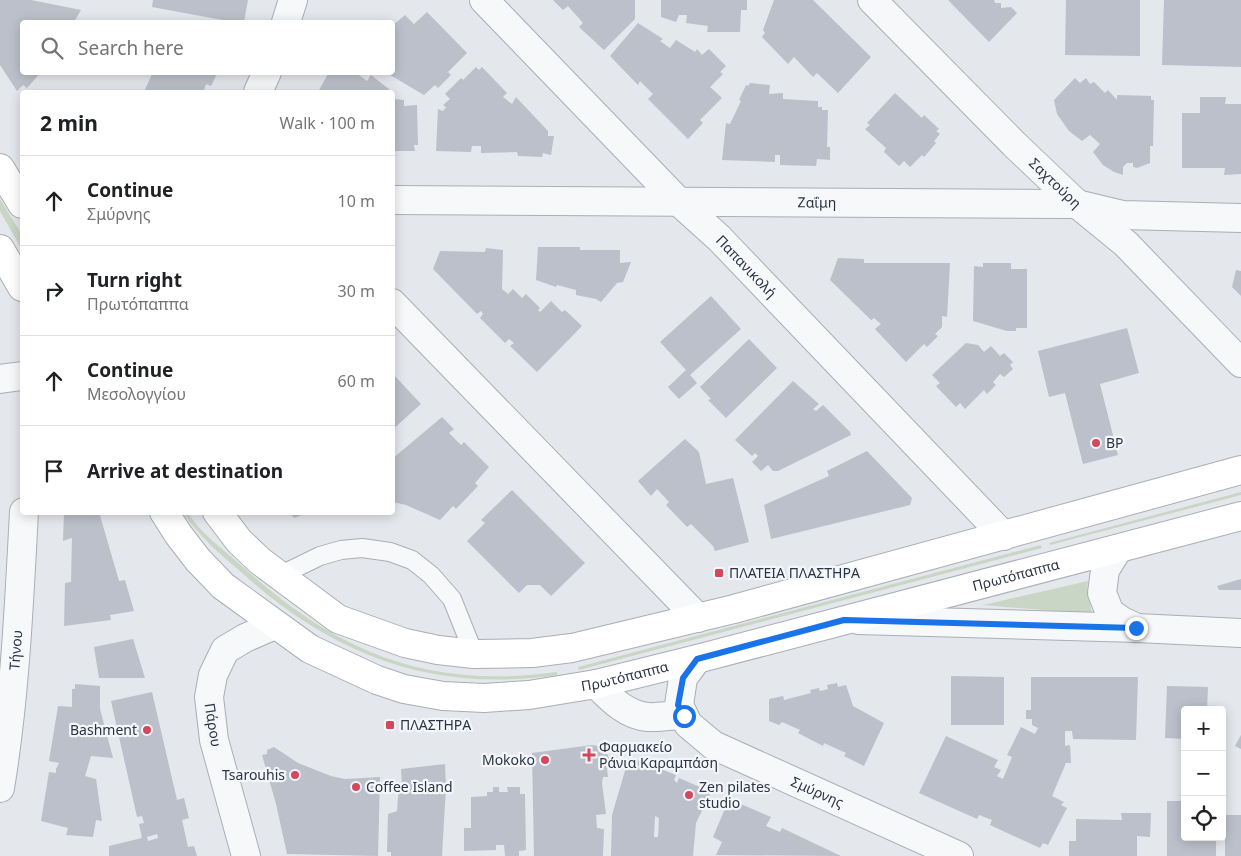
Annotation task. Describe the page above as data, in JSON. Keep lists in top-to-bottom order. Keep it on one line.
{"streets":{"street":["Σαχτούρη","Ζαΐμη","Παπανικολή","Πρωτόπαππα","Τήνου","Πάρου","Σμύρνης"]},"crossings":[["Σαχτούρη","Ζαΐμη"],["Ζαΐμη","Παπανικολή"],["Πρωτόπαππα","Πάρου"]],"places":{"other":["BP","Bashment","Mokoko","Tsarouhis","Coffee Island","Zen pilates studio"],"transit":["ΠΛΑΤΕΙΑ ΠΛΑΣΤΗΡΑ","ΠΛΑΣΤΗΡΑ"],"health":["Φαρμακείο Ράνια Καραμπάση"]},"page":{"search":"Search here","heading":["2 min","Walk · 100 m"],"list":[["Continue","Σμύρνης","10 m"],["Turn right","Πρωτόπαππα","30 m"],["Continue","Μεσολογγίου","60 m"],"Arrive at destination"],"map_buttons":["+","−"]}}
